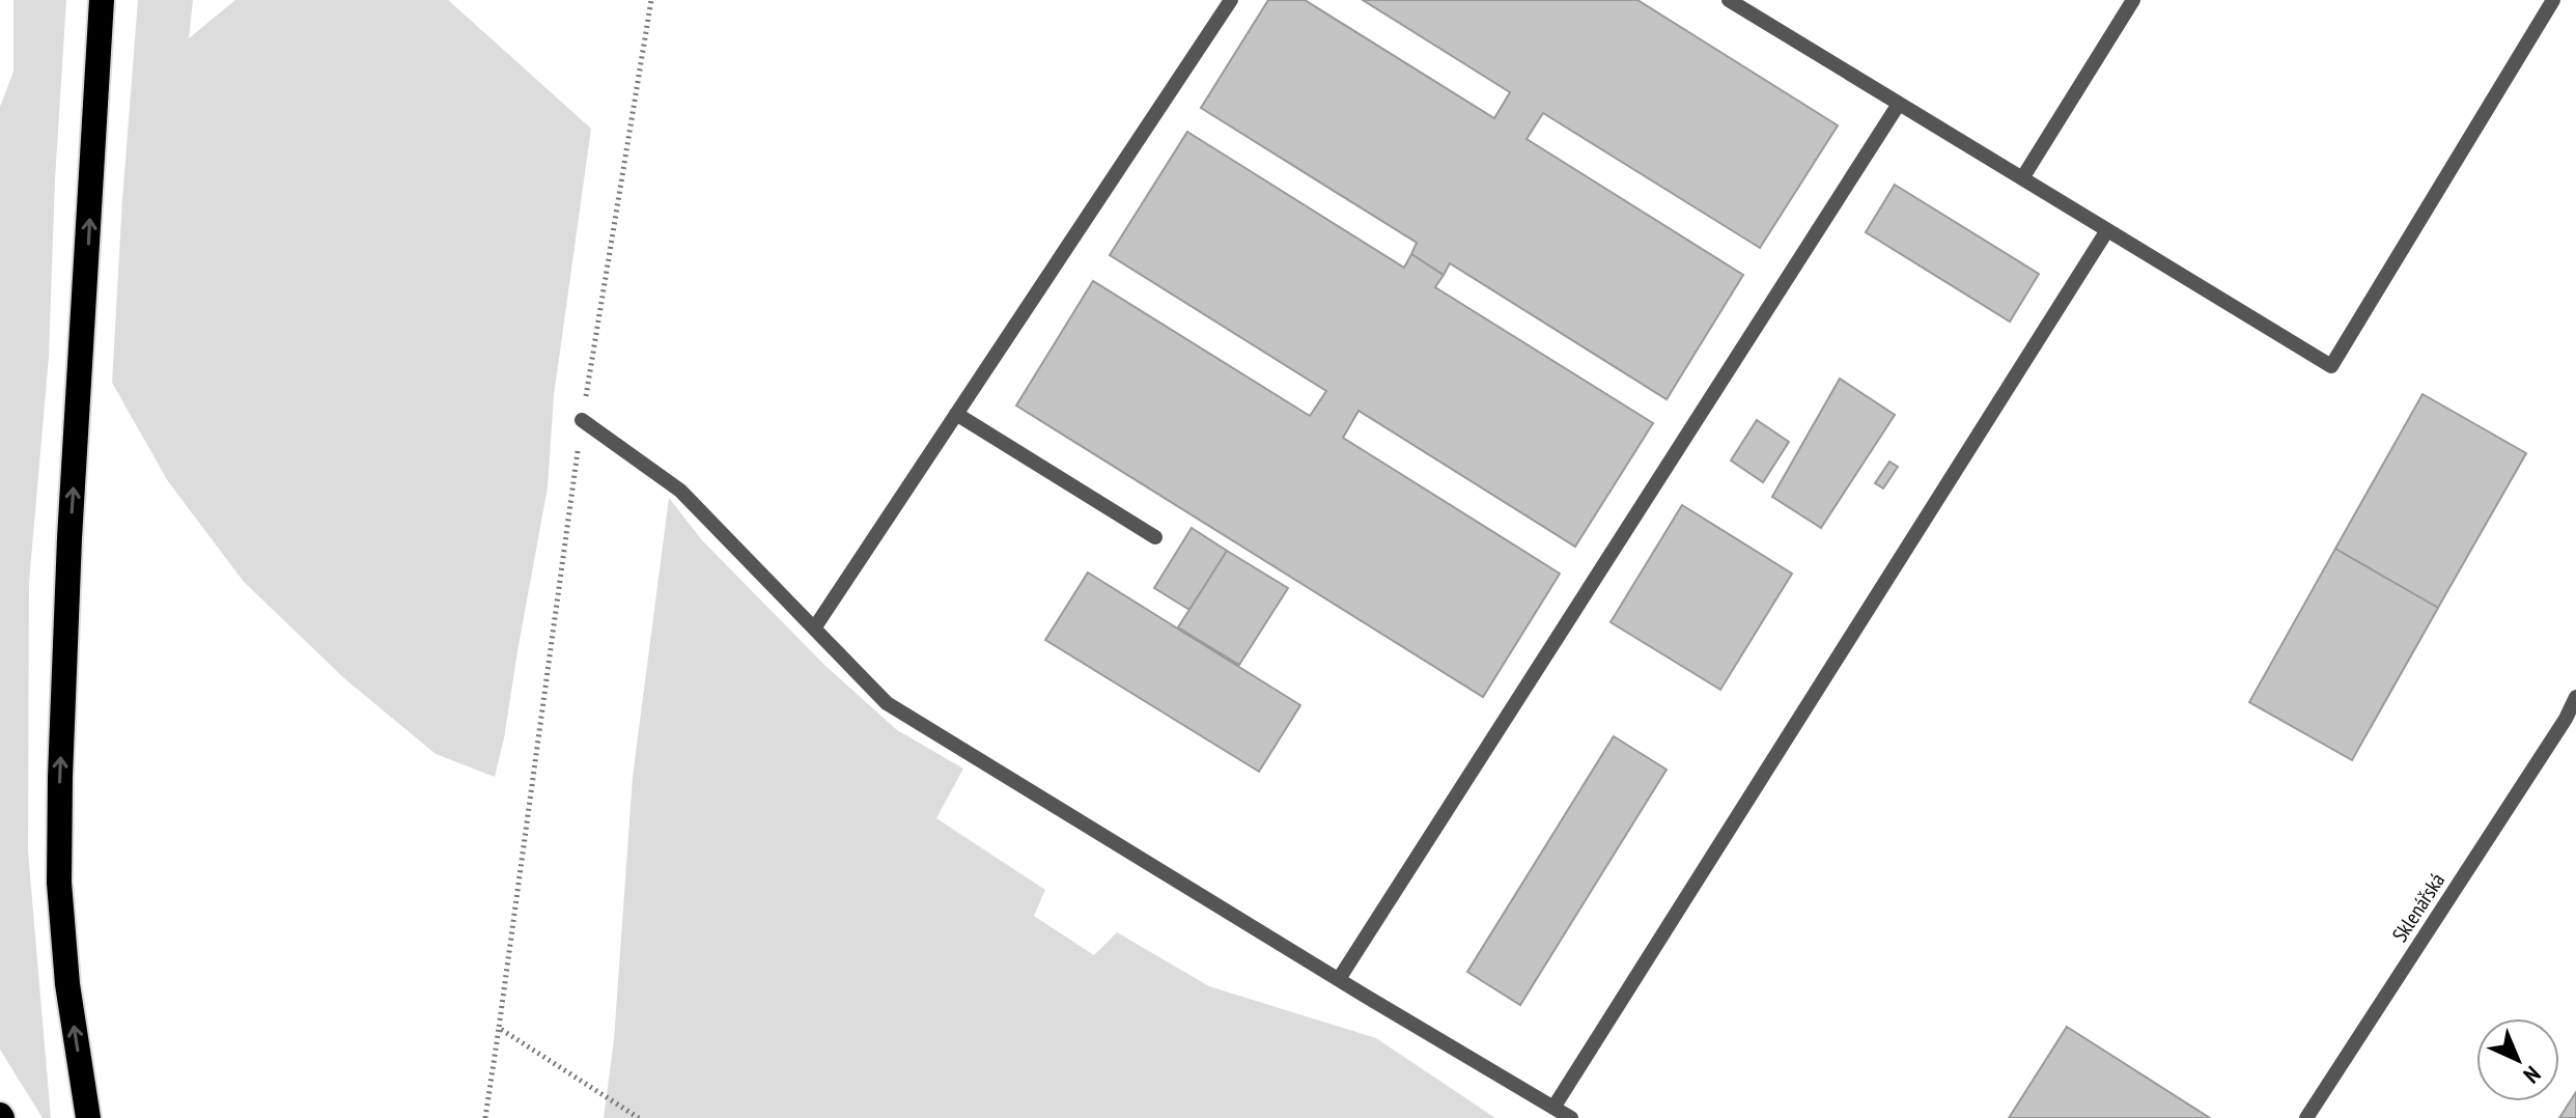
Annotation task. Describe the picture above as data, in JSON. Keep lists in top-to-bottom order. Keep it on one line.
{"streets":{"lane":["Sklenářská"]},"north":"bottom right"}
